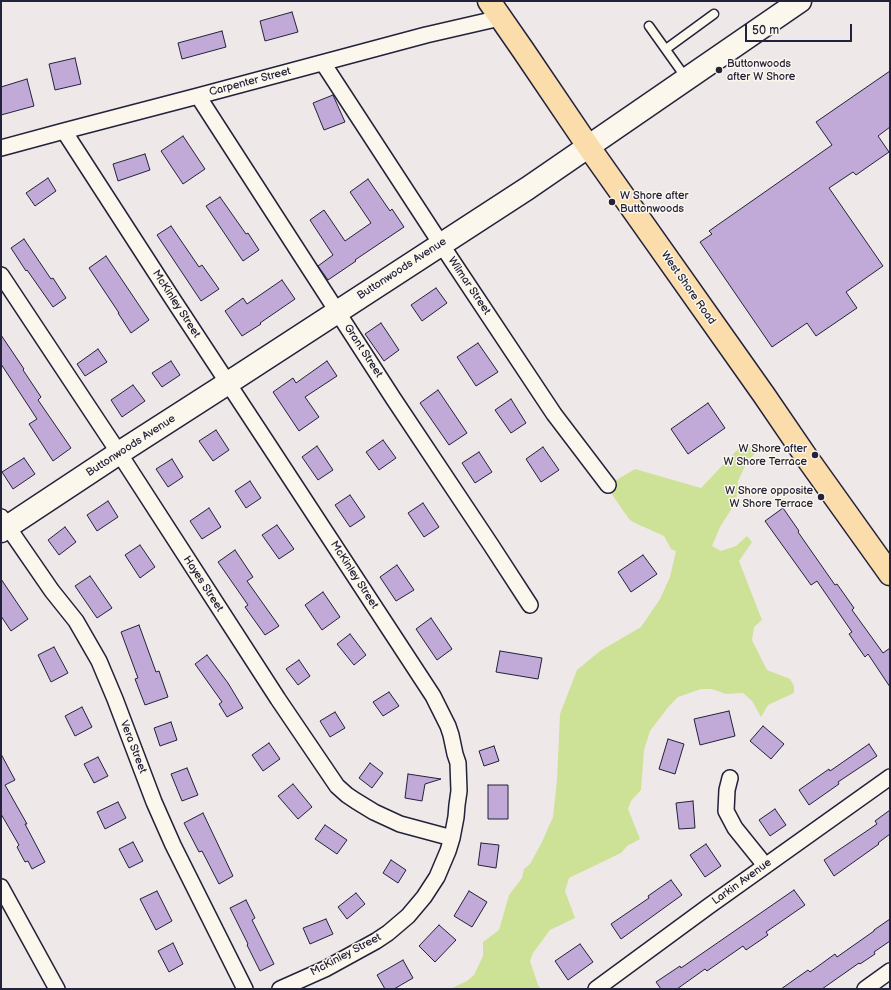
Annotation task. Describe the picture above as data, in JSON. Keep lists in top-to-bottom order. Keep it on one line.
{"streets":{"main road":["West Shore Road"],"street":["Carpenter Street","Buttonwoods Avenue","Wilmar Street","McKinley Street","Grant Street","Hayes Street","Vera Street","Larkin Avenue"]},"crossings":[["Carpenter Street","Wilmar Street"],["Carpenter Street","West Shore Road"],["Carpenter Street","McKinley Street"],["Carpenter Street","Grant Street"],["Buttonwoods Avenue","Wilmar Street"],["Buttonwoods Avenue","West Shore Road"],["Buttonwoods Avenue","McKinley Street"],["Buttonwoods Avenue","Grant Street"],["Buttonwoods Avenue","Hayes Street"],["Buttonwoods Avenue","Vera Street"],["McKinley Street","Hayes Street"]],"places":["Buttonwoods after W Shore","W Shore after Buttonwoods","W Shore after W Shore Terrace","W Shore opposite W Shore Terrace"],"scale_bar":"50 m"}
